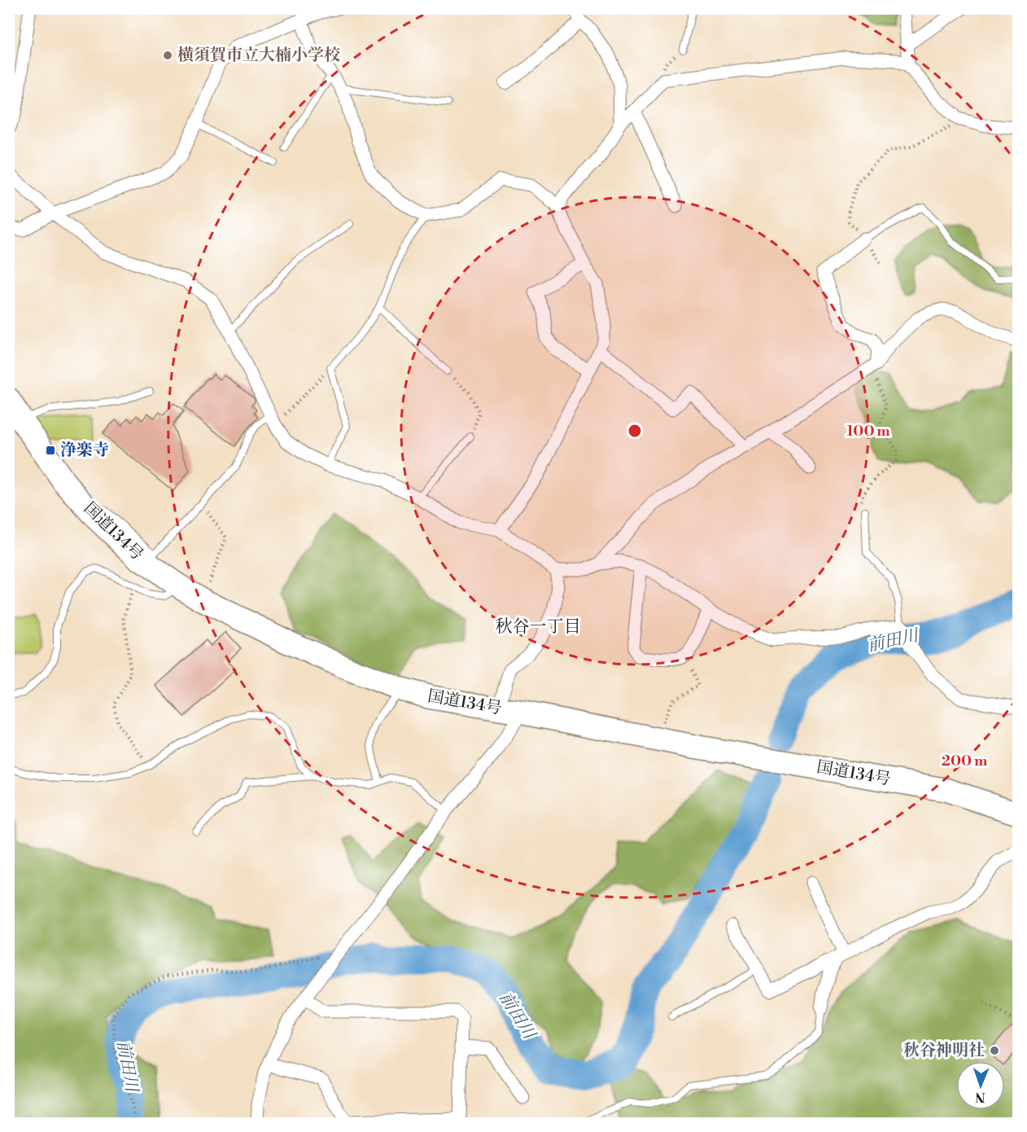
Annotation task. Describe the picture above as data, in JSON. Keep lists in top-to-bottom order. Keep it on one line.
{"streets":{"highway":["国道134号"]},"districts":["秋谷一丁目"],"water":["前田川"],"places":{"other":["横須賀市立大楠小学校","秋谷神明社"],"transit":["浄楽寺"]},"north":"bottom","rings":["100 m","200 m"]}
